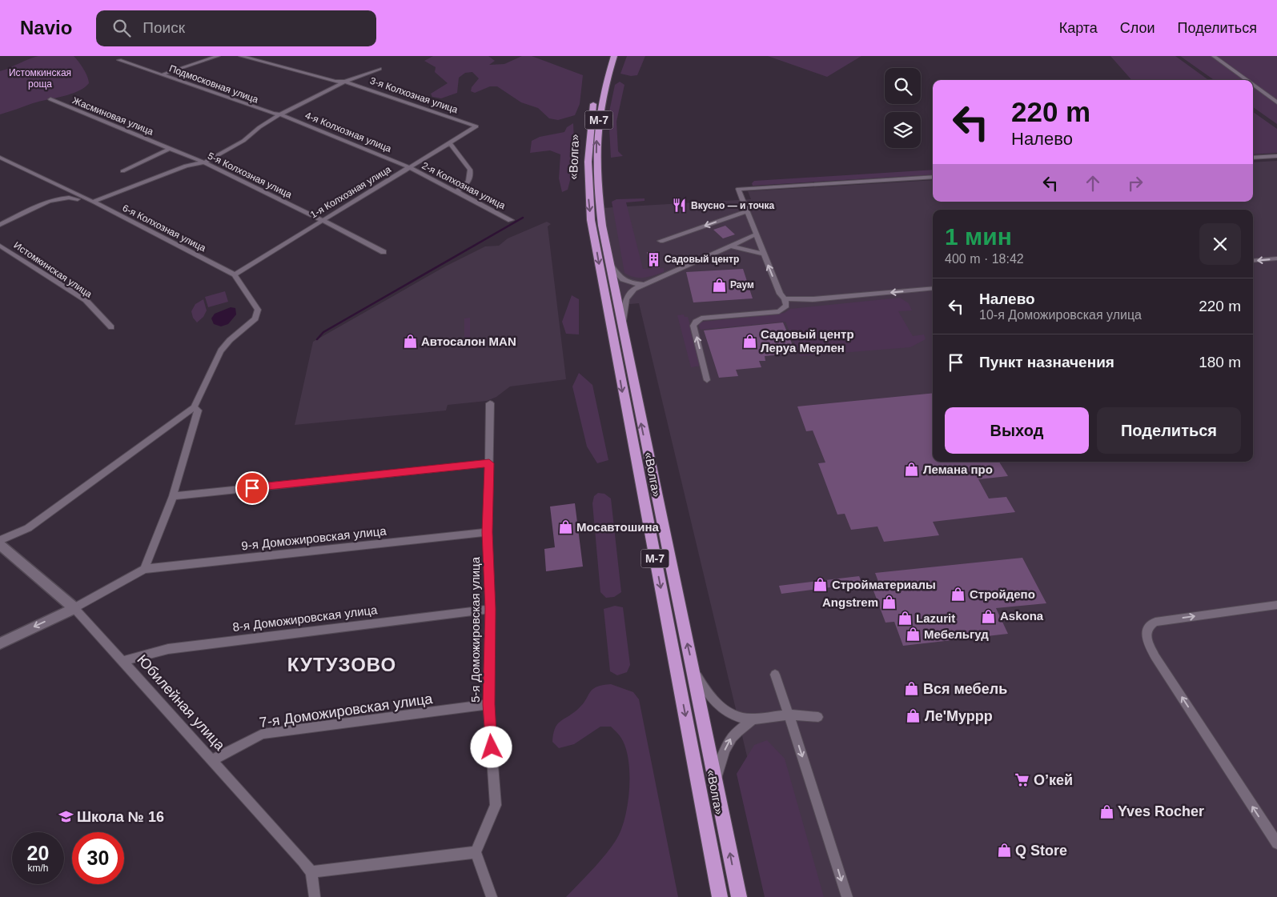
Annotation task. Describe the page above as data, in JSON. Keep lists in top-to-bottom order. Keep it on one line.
{"streets":{"highway":["М-7","«Волга»"],"street":["Подмосковная улица","3-я Колхозная улица","Жасминовая улица","4-я Колхозная улица","5-я Колхозная улица","2-я Колхозная улица","1-я Колхозная улица","6-я Колхозная улица","Истомкинская улица","9-я Доможировская улица","8-я Доможировская улица","5-я Доможировская улица","Юбилейная улица","7-я Доможировская улица"]},"crossings":[["Подмосковная улица","4-я Колхозная улица"],["3-я Колхозная улица","1-я Колхозная улица"],["Жасминовая улица","5-я Колхозная улица"],["4-я Колхозная улица","2-я Колхозная улица"],["4-я Колхозная улица","1-я Колхозная улица"],["5-я Колхозная улица","1-я Колхозная улица"],["2-я Колхозная улица","1-я Колхозная улица"],["1-я Колхозная улица","6-я Колхозная улица"],["9-я Доможировская улица","5-я Доможировская улица"],["8-я Доможировская улица","5-я Доможировская улица"],["8-я Доможировская улица","Юбилейная улица"],["5-я Доможировская улица","7-я Доможировская улица"],["Юбилейная улица","7-я Доможировская улица"]],"districts":["КУТУЗОВО"],"parks":["Истомкинская роща"],"places":{"restaurant":["Вкусно — и точка"],"building":["Садовый центр"],"shop":["Раум","Автосалон MAN","Садовый центр Леруа Мерлен","Лемана про","Мосавтошина","Стройматериалы","Стройдепо","Angstrem","Askona","Lazurit","Мебельгуд","Вся мебель","Ле'Муррр","Yves Rocher","Q Store"],"supermarket":["О’кей"],"school or university":["Школа № 16"]},"page":{"header":"Navio","search":"Поиск","nav":["Карта","Слои","Поделиться"],"turn":["220 m","Налево"],"heading":["1 мин","400 m · 18:42"],"list":[{"name":"Налево","note":"10-я Доможировская улица","value":"220 m"},{"name":"Пункт назначения","value":"180 m"}],"buttons":["Выход","Поделиться"],"speed":"20 km/h","limit":"30"}}
